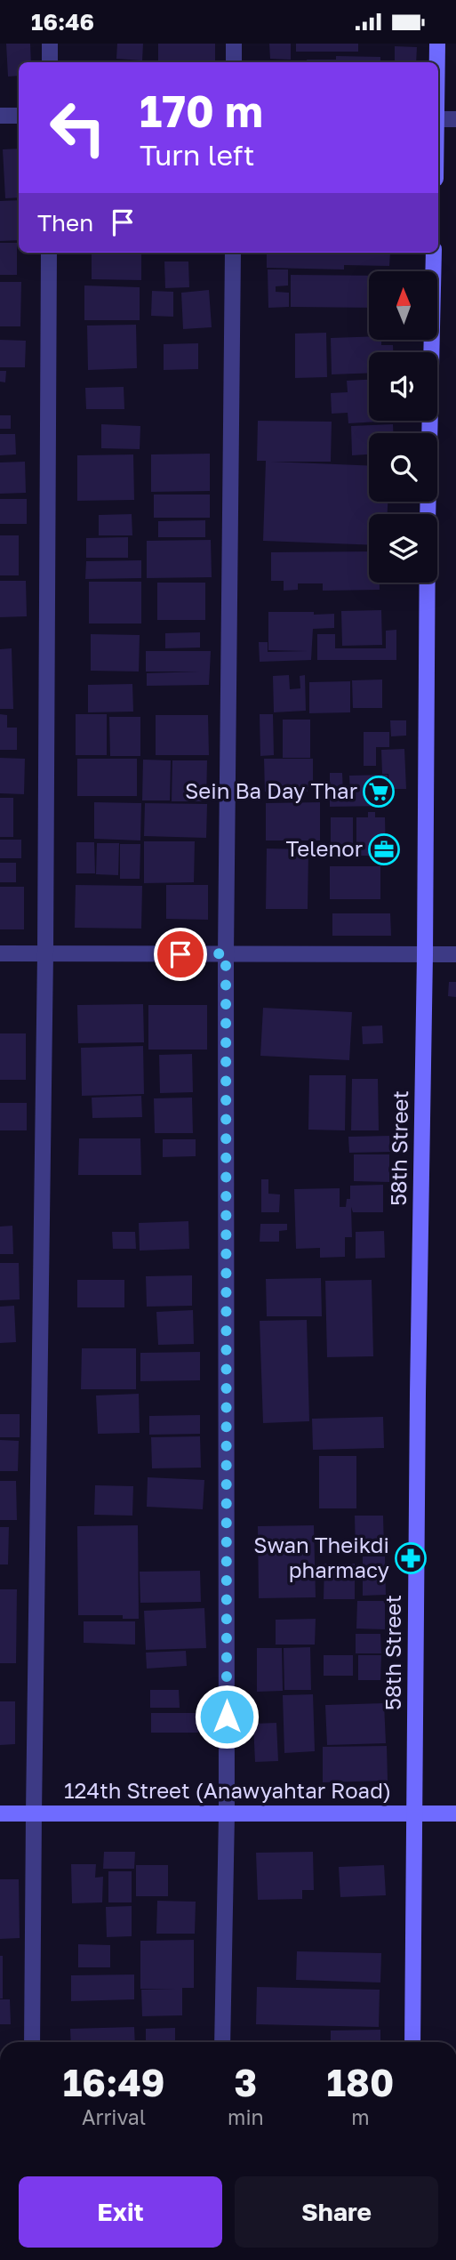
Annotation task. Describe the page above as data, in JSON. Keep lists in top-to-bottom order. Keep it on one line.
{"streets":{"main road":["58th Street","124th Street (Anawyahtar Road)"]},"crossings":[["58th Street","124th Street (Anawyahtar Road)"]],"places":{"supermarket":["Sein Ba Day Thar"],"office":["Telenor"],"pharmacy":["Swan Theikdi pharmacy"]},"north":"top","page":{"status":"16:46","turn":["170 m","Turn left"],"then":"Then","eta":["16:49","Arrival","3","min","180","m"],"buttons":["Exit","Share"]}}
